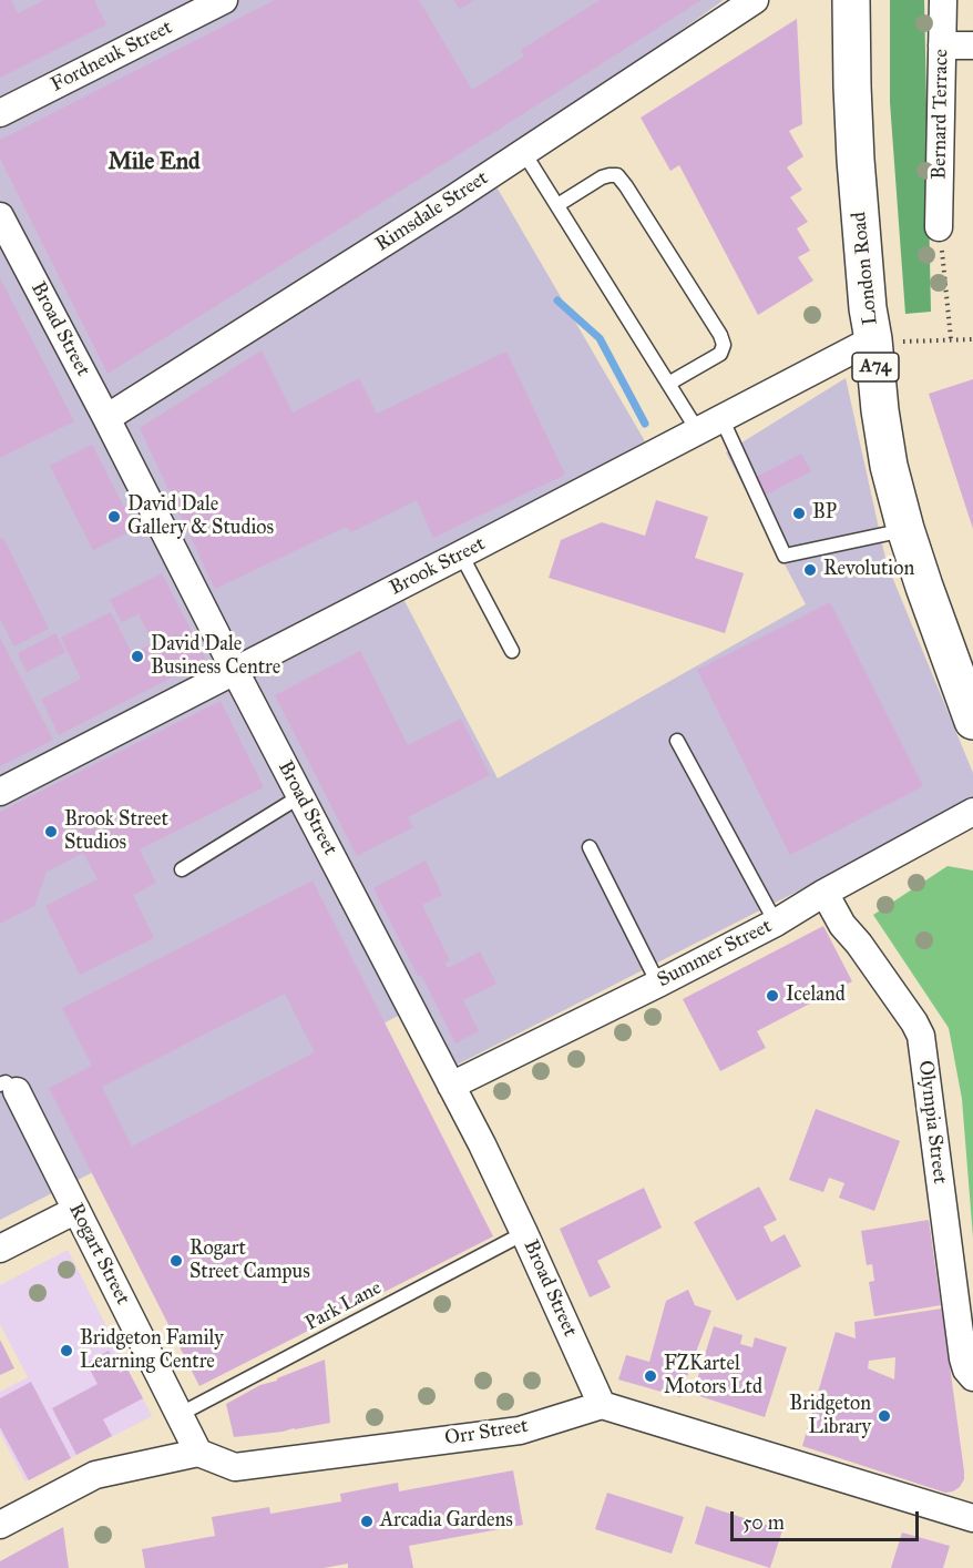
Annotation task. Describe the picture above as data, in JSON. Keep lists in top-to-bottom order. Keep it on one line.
{"streets":{"main road":["London Road","A74"],"street":["Fordneuk Street","Bernard Terrace","Rimsdale Street","Broad Street","Brook Street","Summer Street","Olympia Street","Rogart Street","Orr Street"],"lane":["Park Lane"]},"crossings":[["Rimsdale Street","Broad Street"],["London Road","Brook Street"],["Broad Street","Brook Street"],["Broad Street","Summer Street"],["Broad Street","Park Lane"],["Broad Street","Orr Street"],["Summer Street","Olympia Street"],["Rogart Street","Park Lane"],["Rogart Street","Orr Street"]],"districts":["Mile End"],"places":["BP","David Dale Gallery & Studios","Revolution","David Dale Business Centre","Brook Street Studios","Iceland","Rogart Street Campus","Bridgeton Family Learning Centre","FZKartel Motors Ltd","Bridgeton Library","Arcadia Gardens"],"scale_bar":"50 m"}
